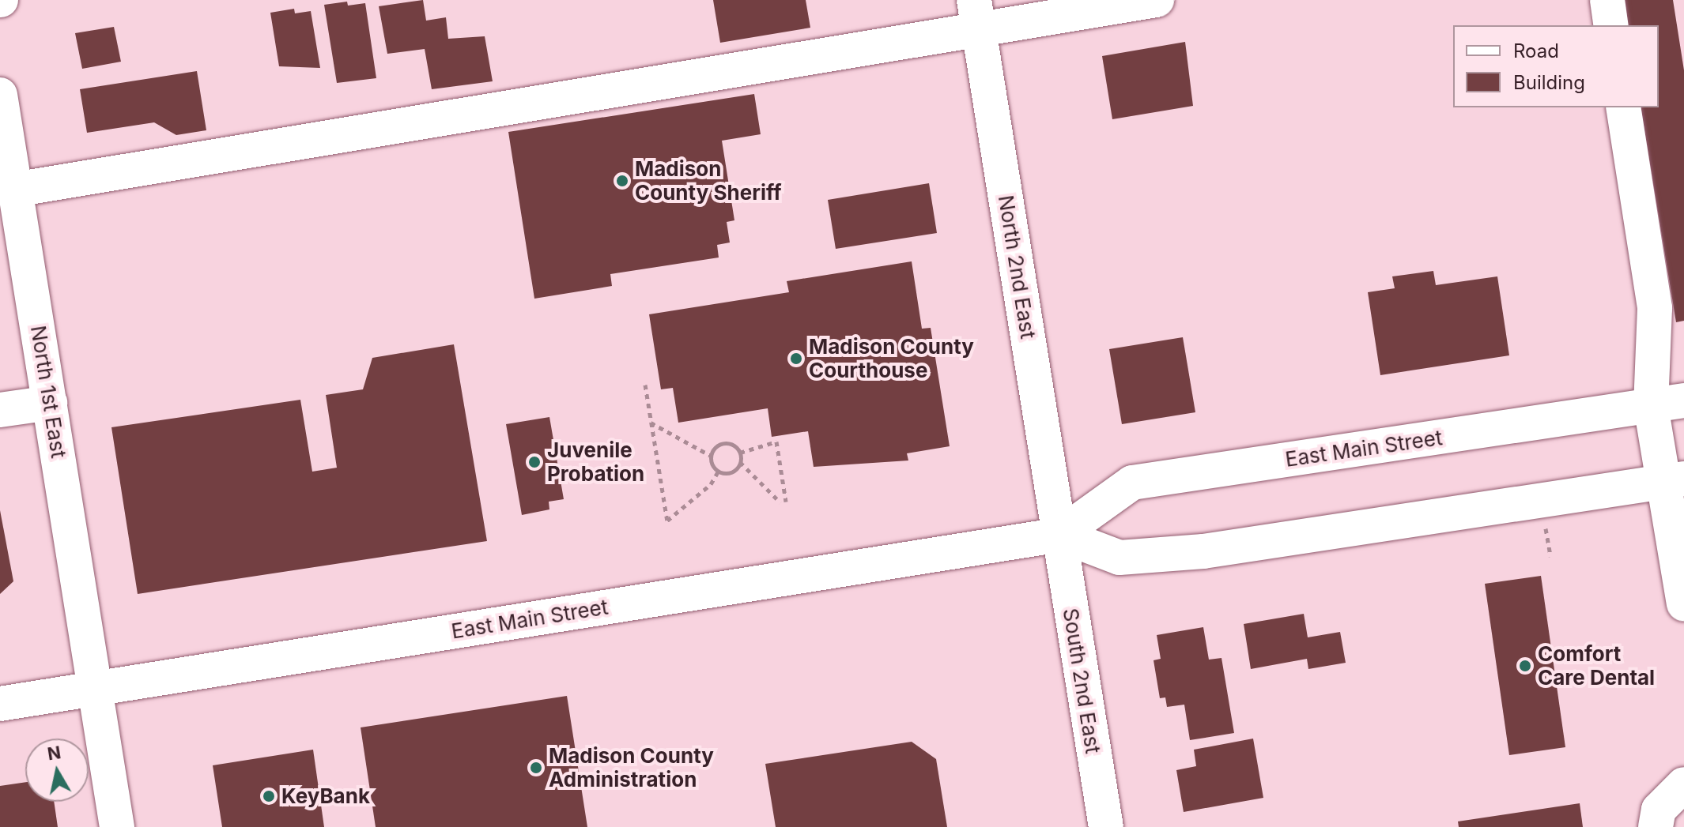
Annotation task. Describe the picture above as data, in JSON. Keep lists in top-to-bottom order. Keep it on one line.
{"streets":{"street":["North 2nd East","North 1st East","East Main Street","South 2nd East"]},"crossings":[["North 2nd East","East Main Street"],["North 2nd East","South 2nd East"],["North 1st East","East Main Street"],["East Main Street","South 2nd East"]],"places":["Madison County Sheriff","Madison County Courthouse","Juvenile Probation","Comfort Care Dental","Madison County Administration","KeyBank"],"legend":["Road","Building"],"north":"top"}
